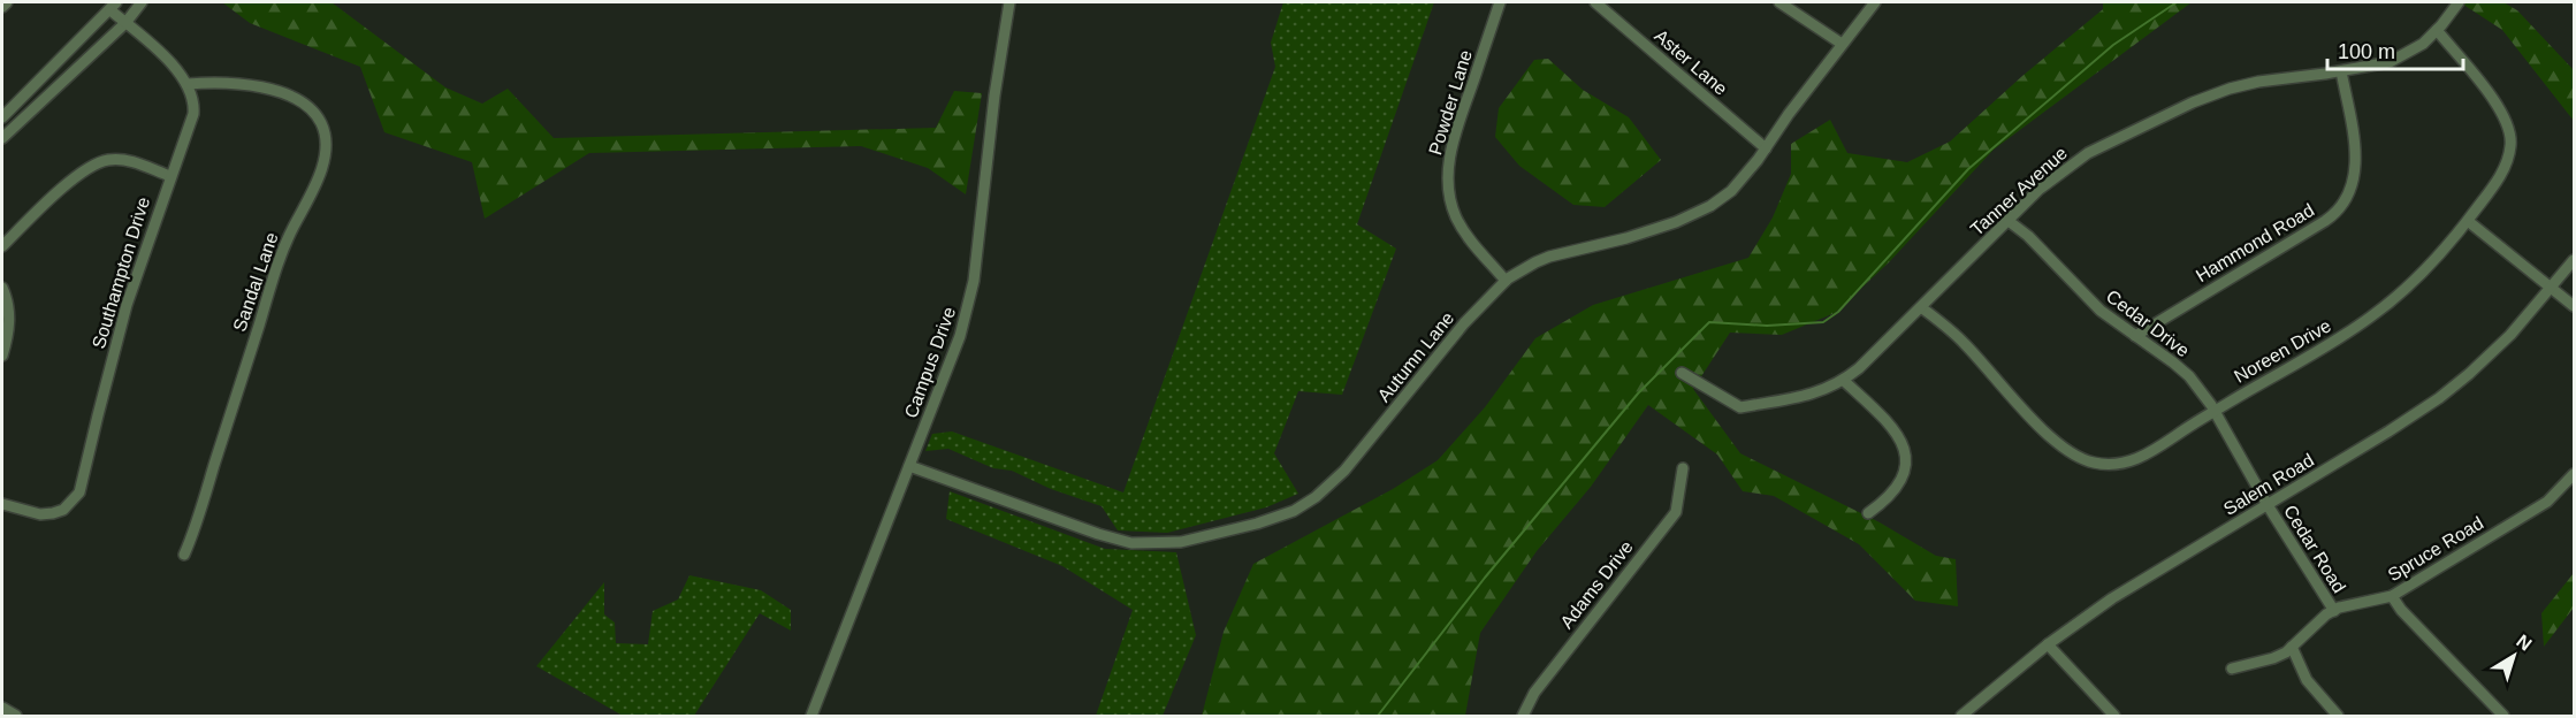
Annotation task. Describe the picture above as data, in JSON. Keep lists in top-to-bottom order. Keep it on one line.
{"streets":{"street":["Aster Lane","Powder Lane","Tanner Avenue","Hammond Road","Southampton Drive","Sandal Lane","Cedar Drive","Noreen Drive","Autumn Lane","Campus Drive","Salem Road","Cedar Road","Spruce Road","Adams Drive"]},"crossings":[["Aster Lane","Autumn Lane"],["Powder Lane","Autumn Lane"],["Tanner Avenue","Hammond Road"],["Tanner Avenue","Cedar Drive"],["Tanner Avenue","Noreen Drive"],["Hammond Road","Cedar Drive"],["Southampton Drive","Sandal Lane"],["Cedar Drive","Noreen Drive"],["Cedar Drive","Salem Road"],["Cedar Drive","Cedar Road"],["Autumn Lane","Campus Drive"],["Salem Road","Cedar Road"],["Cedar Road","Spruce Road"]],"scale_bar":"100 m","north":"top right"}
